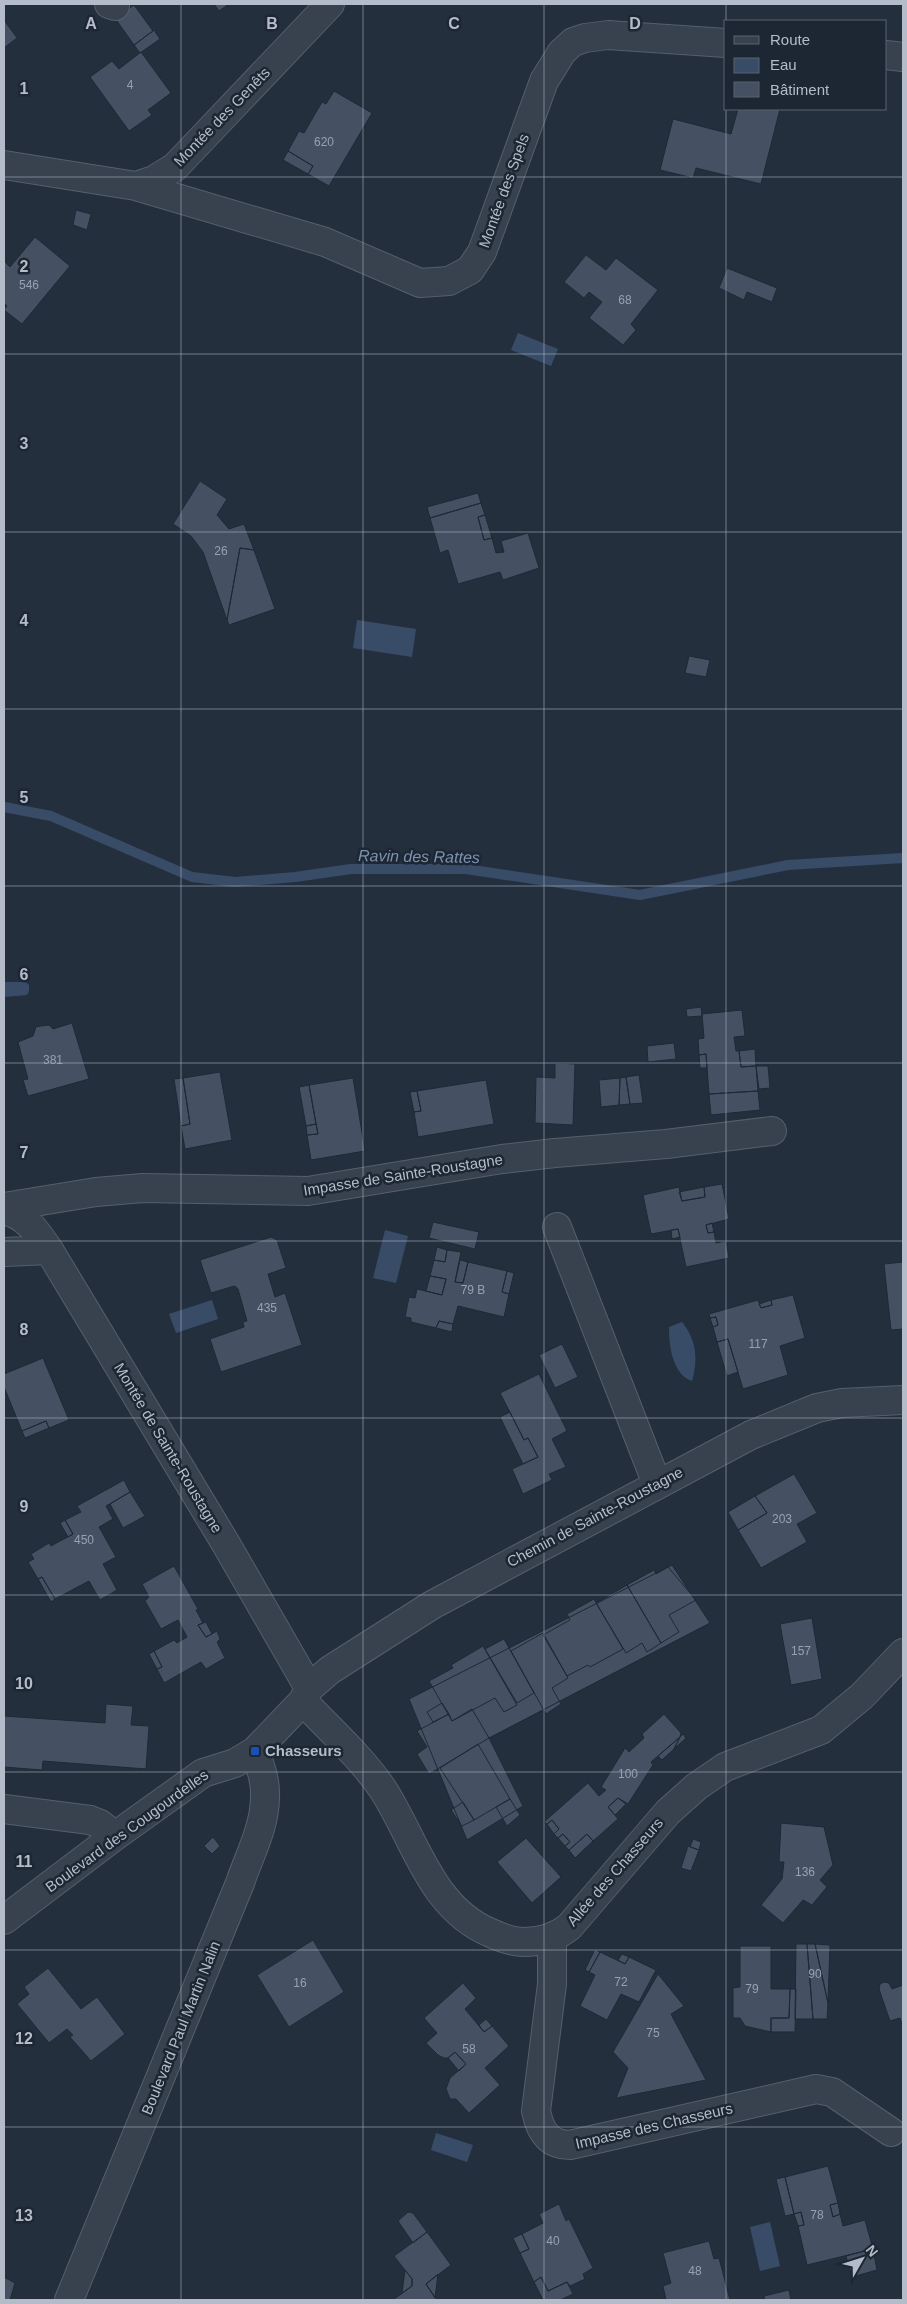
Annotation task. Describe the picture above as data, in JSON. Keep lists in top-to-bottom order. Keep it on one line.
{"streets":{"street":["Montée des Genêts","Montée des Spels","Impasse de Sainte-Roustagne","Montée de Sainte-Roustagne","Chemin de Sainte-Roustagne","Boulevard des Cougourdelles","Allée des Chasseurs","Boulevard Paul Martin Nalin","Impasse des Chasseurs"]},"crossings":[["Montée des Genêts","Montée des Spels"],["Impasse de Sainte-Roustagne","Montée de Sainte-Roustagne"],["Montée de Sainte-Roustagne","Chemin de Sainte-Roustagne"],["Montée de Sainte-Roustagne","Allée des Chasseurs"],["Chemin de Sainte-Roustagne","Boulevard des Cougourdelles"],["Chemin de Sainte-Roustagne","Allée des Chasseurs"],["Chemin de Sainte-Roustagne","Boulevard Paul Martin Nalin"],["Boulevard des Cougourdelles","Boulevard Paul Martin Nalin"],["Allée des Chasseurs","Impasse des Chasseurs"]],"water":["Ravin des Rattes"],"places":{"transit":["Chasseurs"]},"house_numbers":["4","620","546","68","26","381","79 B","435","117","203","450","157","100","136","90","72","16","79","75","58","78","40","48"],"legend":["Route","Eau","Bâtiment"],"north":"top right","grid":{"columns":["A","B","C","D"],"rows":["1","2","3","4","5","6","7","8","9","10","11","12","13"]}}
